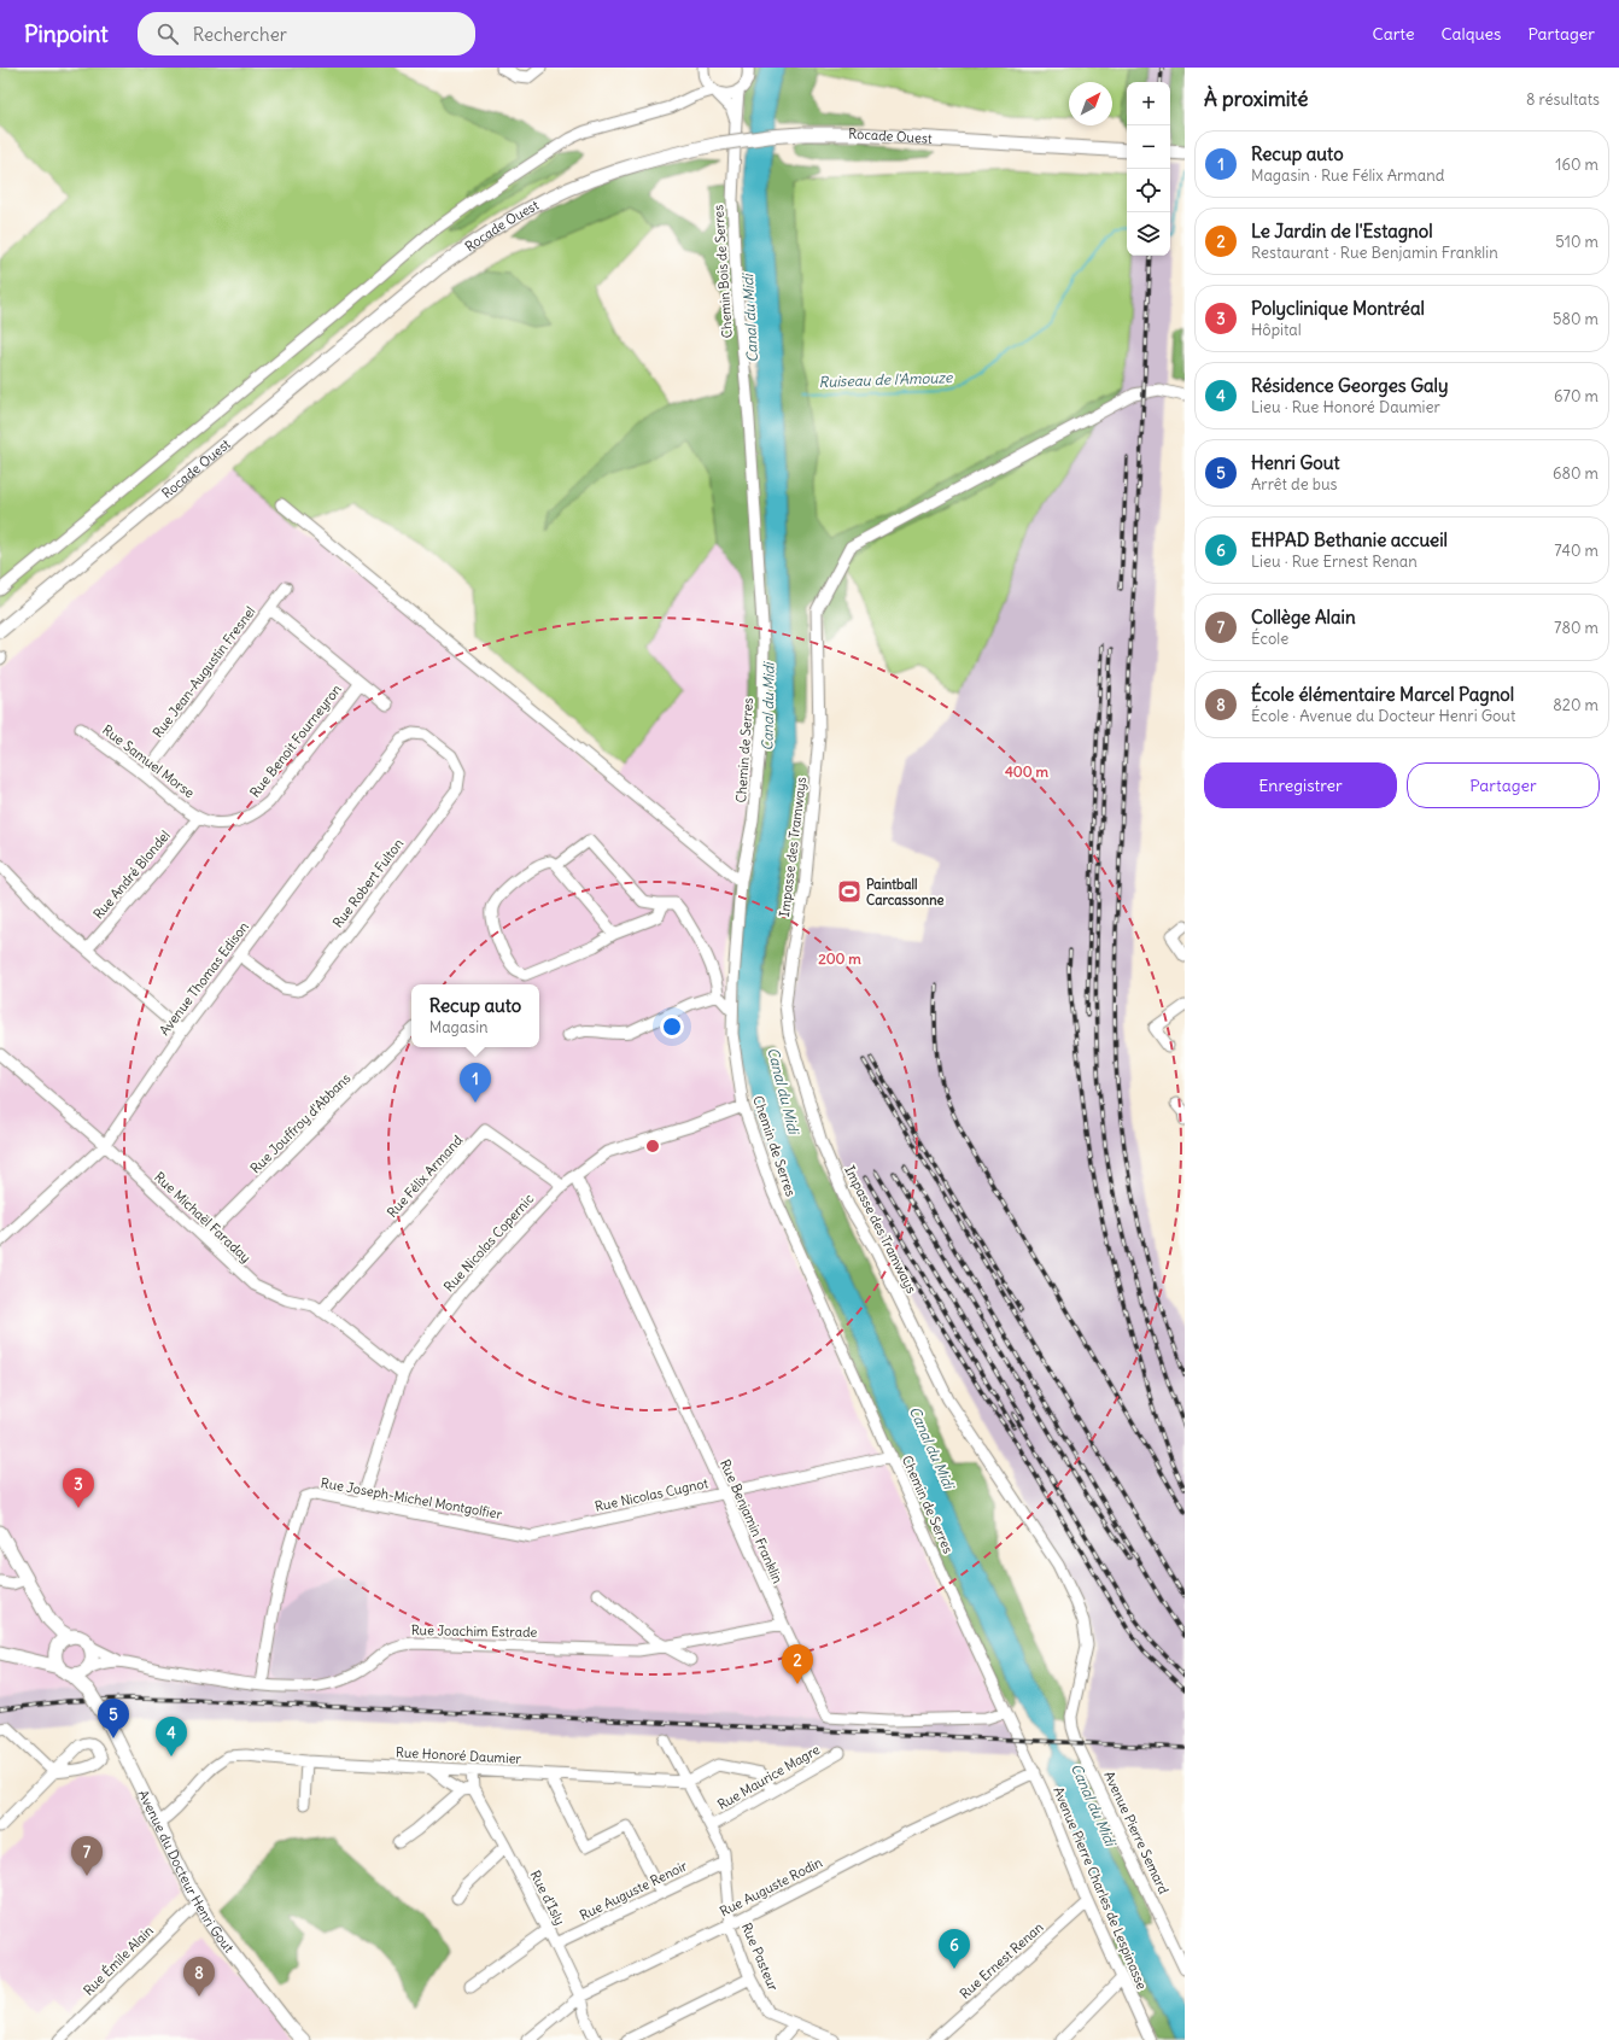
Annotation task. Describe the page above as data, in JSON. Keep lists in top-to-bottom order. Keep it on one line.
{"streets":{"main road":["Rocade Ouest","Avenue du Docteur Henri Gout"],"street":["Chemin Bois de Serres","Rue Jean-Augustin Fresnel","Rue Benoit Fourneyron","Chemin de Serres","Rue Samuel Morse","Impasse des Tramways","Rue André Blondel","Rue Robert Fulton","Avenue Thomas Edison","Rue Jouffroy d'Abbans","Rue Félix Armand","Rue Michaël Faraday","Rue Nicolas Copernic","Rue Nicolas Cugnot","Rue Joseph-Michel Montgolfier","Rue Benjamin Franklin","Rue Joachim Estrade","Rue Honoré Daumier","Rue Maurice Magre","Avenue Pierre Semard","Rue Auguste Rodin","Avenue Pierre Charles de Lespinasse","Rue Auguste Renoir","Rue d'Isly","Rue Pasteur","Rue Émile Alain","Rue Ernest Renan"]},"crossings":[["Chemin Bois de Serres","Chemin de Serres"],["Rue Jean-Augustin Fresnel","Rue Samuel Morse"],["Rue Benoit Fourneyron","Rue Samuel Morse"],["Rue Benoit Fourneyron","Rue André Blondel"],["Chemin de Serres","Rue Nicolas Copernic"],["Chemin de Serres","Rue Nicolas Cugnot"],["Chemin de Serres","Rue Benjamin Franklin"],["Chemin de Serres","Avenue Pierre Charles de Lespinasse"],["Rue Samuel Morse","Rue André Blondel"],["Impasse des Tramways","Avenue Pierre Semard"],["Rue Robert Fulton","Avenue Thomas Edison"],["Avenue Thomas Edison","Rue Michaël Faraday"],["Rue Jouffroy d'Abbans","Rue Michaël Faraday"],["Rue Félix Armand","Rue Michaël Faraday"],["Rue Félix Armand","Rue Nicolas Copernic"],["Rue Michaël Faraday","Rue Nicolas Copernic"],["Rue Nicolas Copernic","Rue Joseph-Michel Montgolfier"],["Rue Nicolas Copernic","Rue Benjamin Franklin"],["Rue Nicolas Cugnot","Rue Joseph-Michel Montgolfier"],["Rue Nicolas Cugnot","Rue Benjamin Franklin"],["Rue Joseph-Michel Montgolfier","Rue Joachim Estrade"],["Rue Benjamin Franklin","Rue Joachim Estrade"],["Rue Honoré Daumier","Avenue du Docteur Henri Gout"],["Rue Honoré Daumier","Rue d'Isly"],["Rue Honoré Daumier","Rue Pasteur"],["Rue Maurice Magre","Rue Pasteur"],["Avenue du Docteur Henri Gout","Rue Émile Alain"],["Rue Auguste Rodin","Avenue Pierre Charles de Lespinasse"],["Rue Auguste Rodin","Rue d'Isly"],["Rue Auguste Rodin","Rue Pasteur"],["Avenue Pierre Charles de Lespinasse","Rue Ernest Renan"],["Rue Auguste Renoir","Rue d'Isly"],["Rue Auguste Renoir","Rue Pasteur"]],"water":["Canal du Midi","Ruiseau de l'Amouze"],"places":{"sports":["Paintball Carcassonne"]},"north":"top right","page":{"header":"Pinpoint","search":"Rechercher","nav":["Carte","Calques","Partager"],"heading":["À proximité","8 résultats"],"map_buttons":["+","−"],"list":[{"mark":"1","name":"Recup auto","note":"Magasin · Rue Félix Armand","value":"160 m"},{"mark":"2","name":"Le Jardin de l'Estagnol","note":"Restaurant · Rue Benjamin Franklin","value":"510 m"},{"mark":"3","name":"Polyclinique Montréal","note":"Hôpital","value":"580 m"},{"mark":"4","name":"Résidence Georges Galy","note":"Lieu · Rue Honoré Daumier","value":"670 m"},{"mark":"5","name":"Henri Gout","note":"Arrêt de bus","value":"680 m"},{"mark":"6","name":"EHPAD Bethanie accueil","note":"Lieu · Rue Ernest Renan","value":"740 m"},{"mark":"7","name":"Collège Alain","note":"École","value":"780 m"},{"mark":"8","name":"École élémentaire Marcel Pagnol","note":"École · Avenue du Docteur Henri Gout","value":"820 m"}],"buttons":["Enregistrer","Partager"],"popup":["Recup auto","Magasin"],"pins":["1","3","2","5","4","7","6","8"]},"rings":["400 m","200 m"]}
